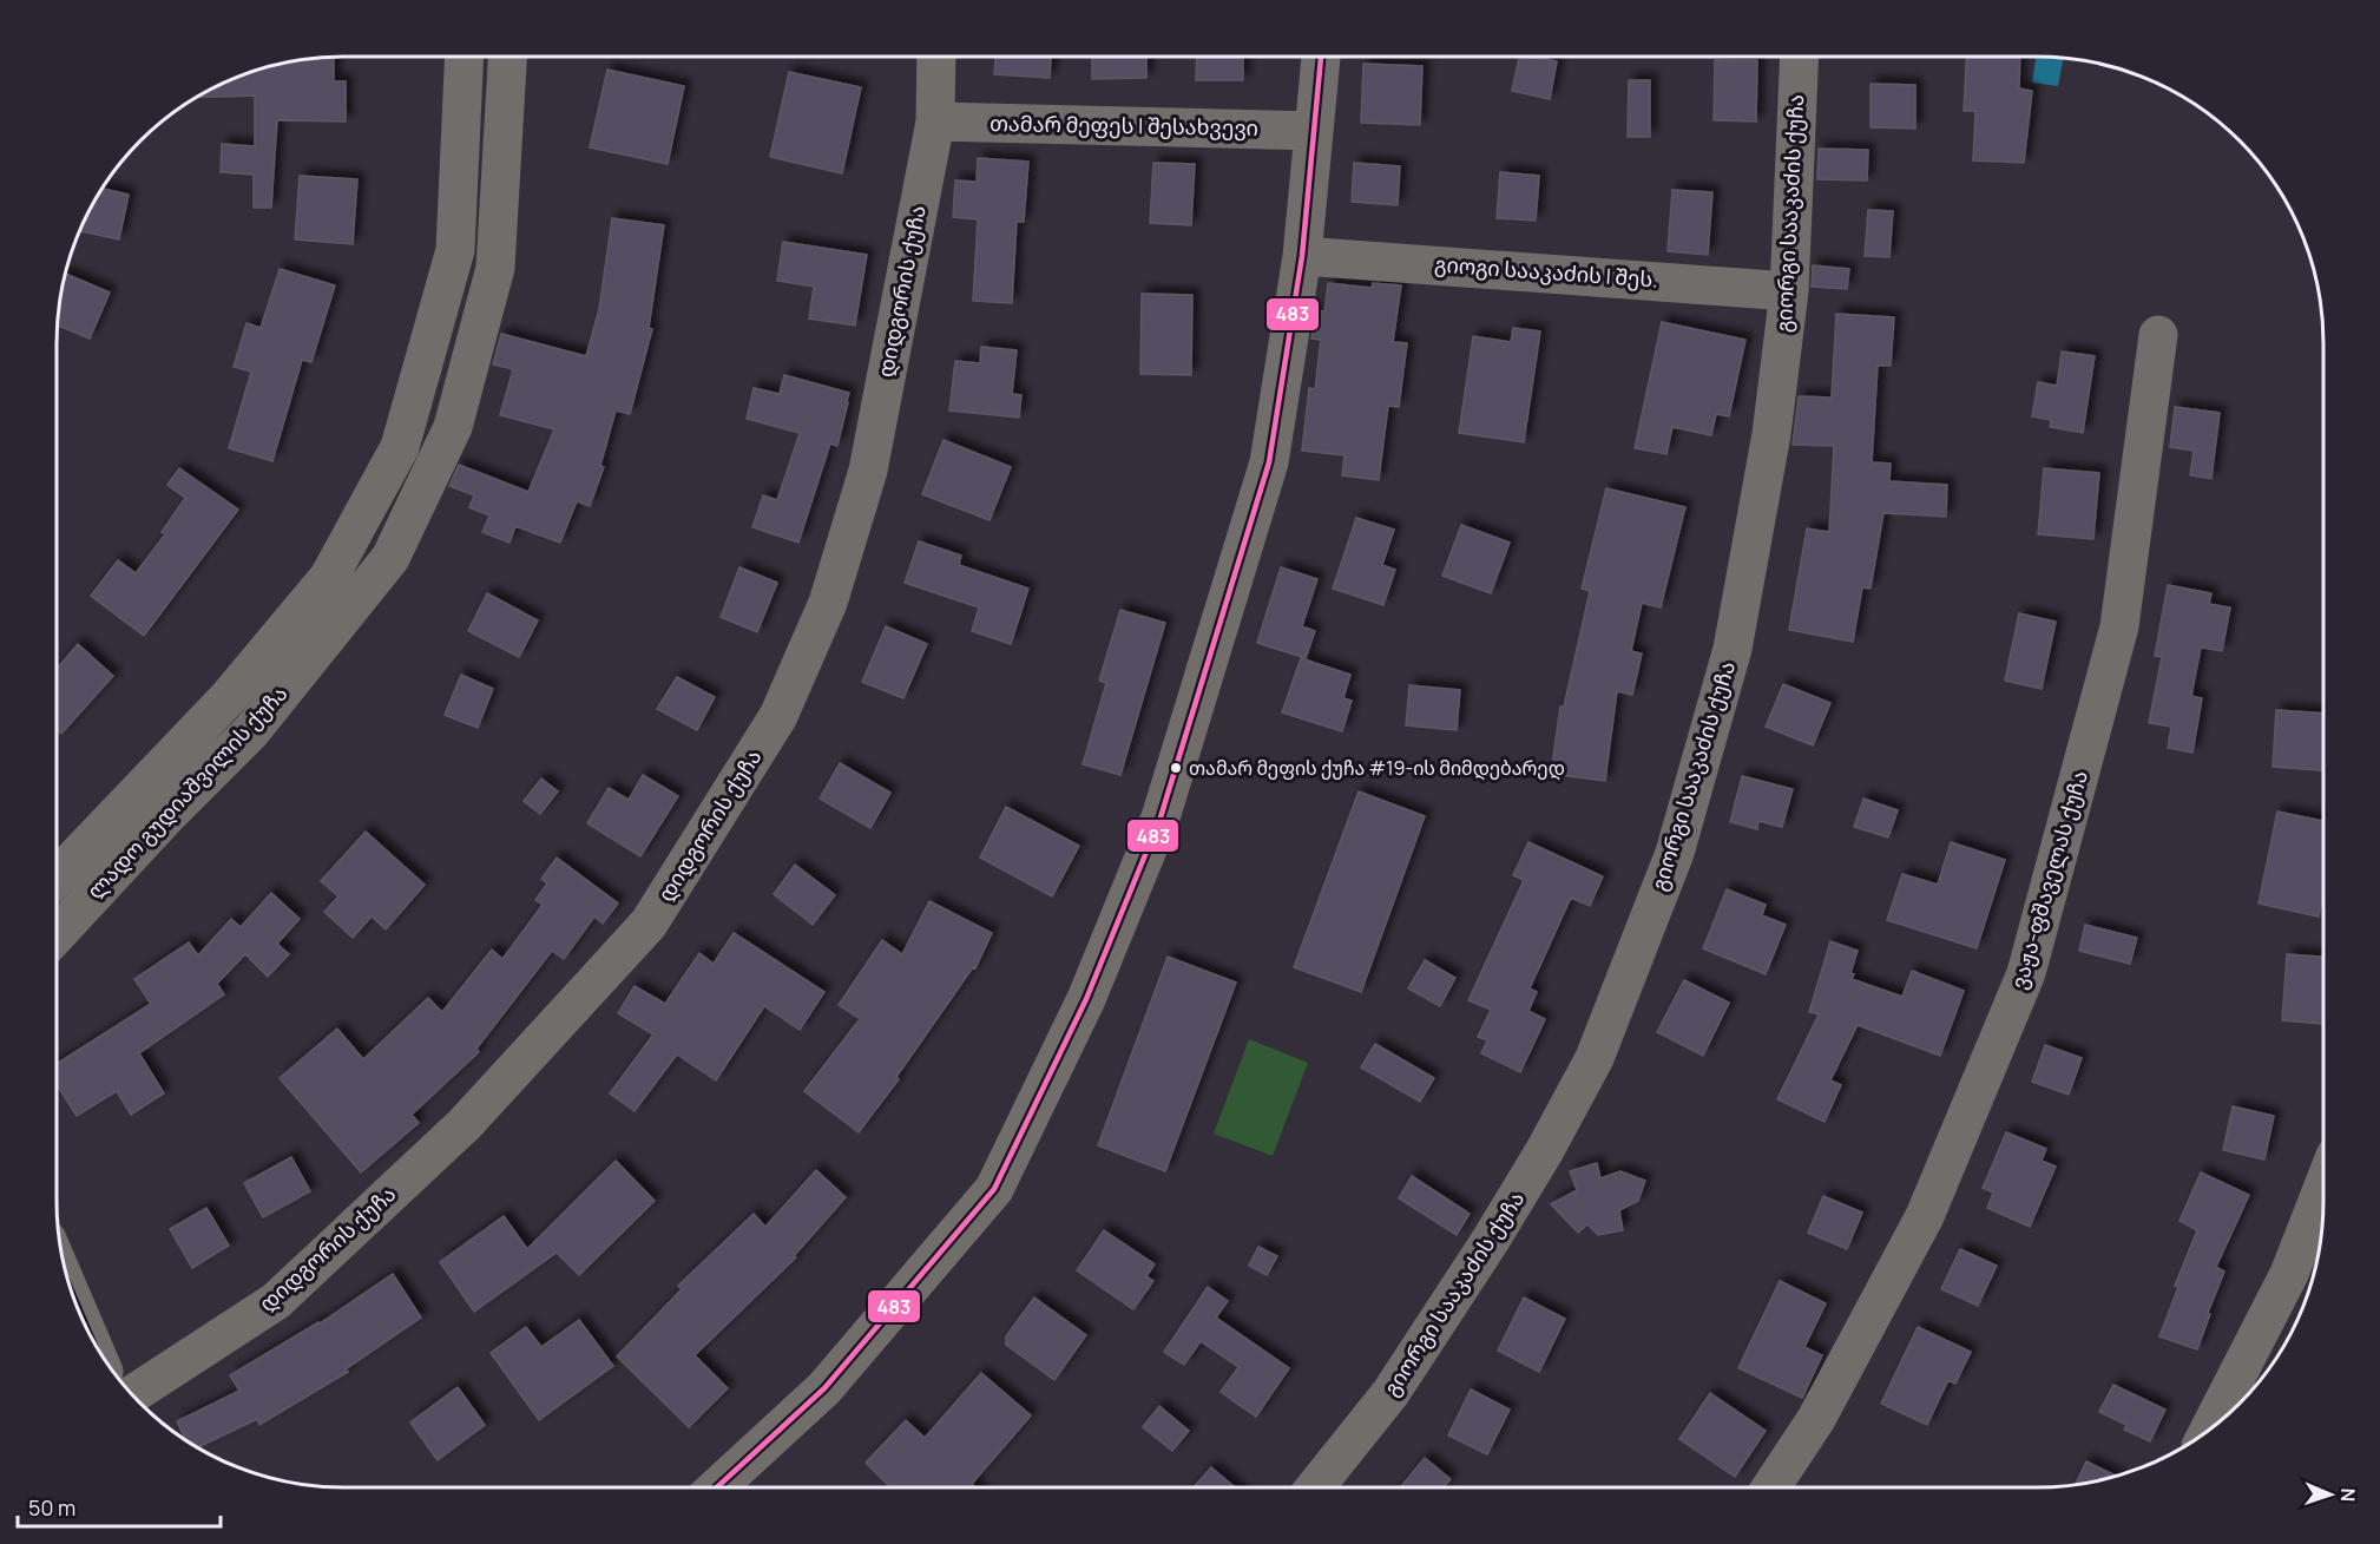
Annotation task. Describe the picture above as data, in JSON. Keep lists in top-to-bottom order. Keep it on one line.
{"streets":{"street":["თამარ მეფეს I შესახვევი","გიორგი სააკაძის ქუჩა","გიოგი სააკაძის I შეს.","დიდგორის ქუჩა","ლადო გუდიაშვილის ქუჩა","ვაჟა-ფშაველას ქუჩა"]},"crossings":[["თამარ მეფეს I შესახვევი","დიდგორის ქუჩა"],["გიორგი სააკაძის ქუჩა","გიოგი სააკაძის I შეს."]],"places":["თამარ მეფის ქუჩა #19-ის მიმდებარედ"],"lines":["transit line 483"],"scale_bar":"50 m","north":"right"}
